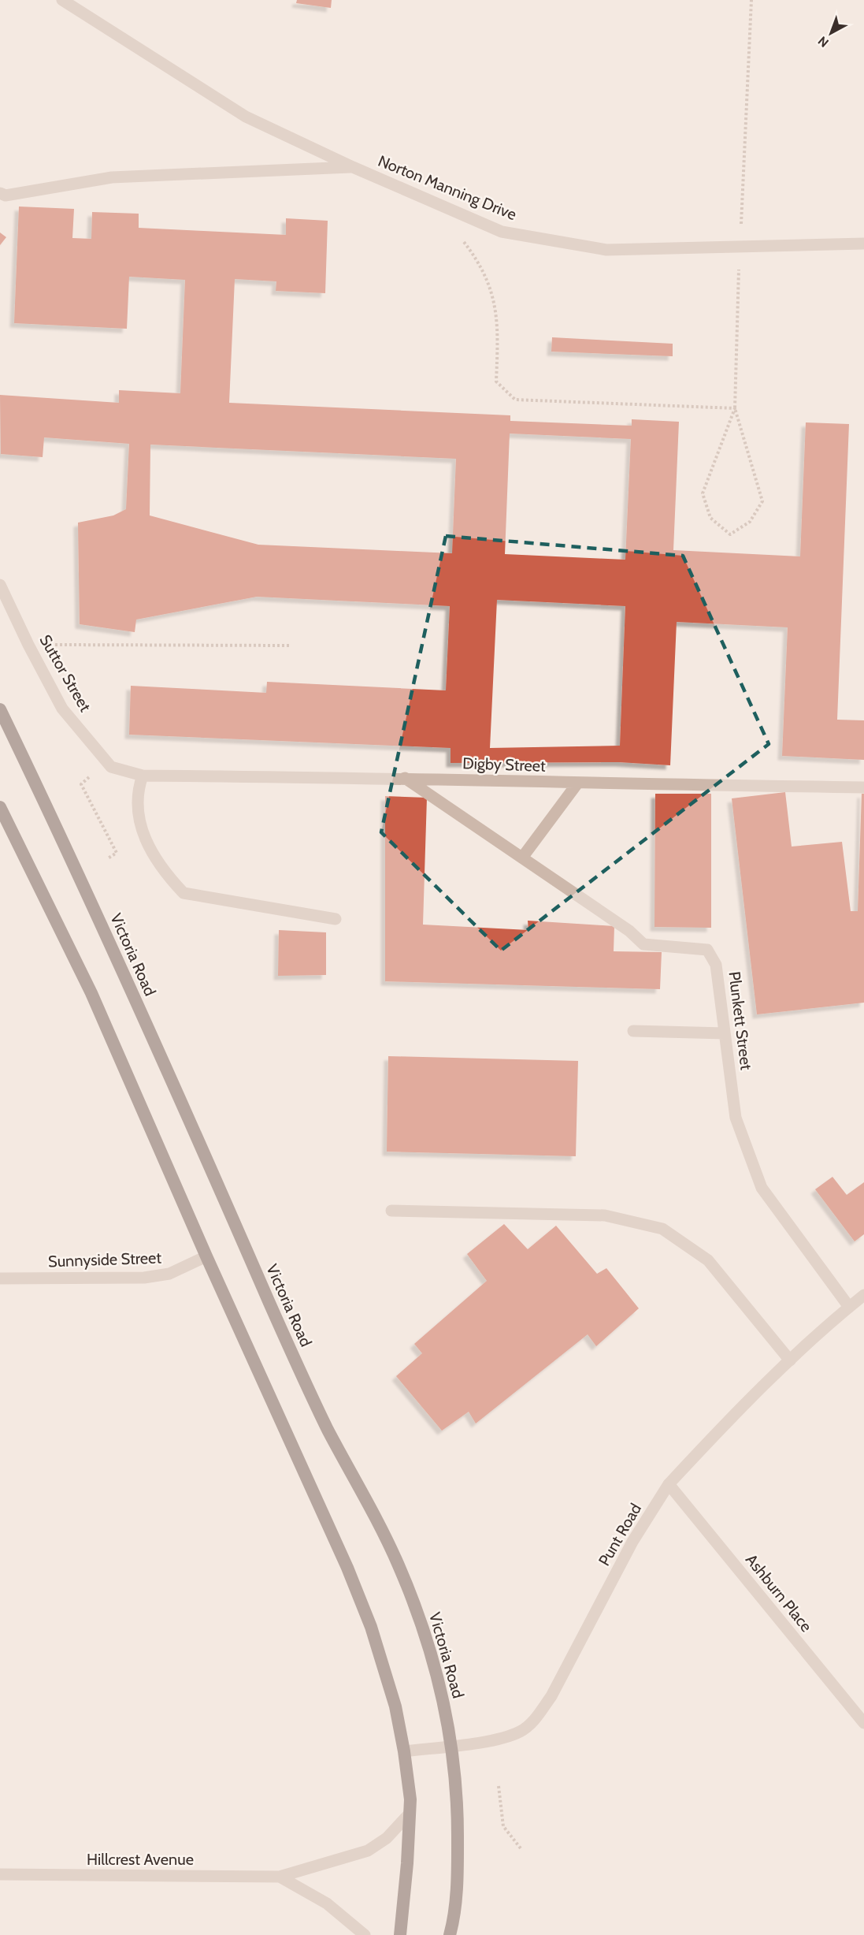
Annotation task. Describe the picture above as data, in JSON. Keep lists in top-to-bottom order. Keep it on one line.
{"streets":{"highway":["Victoria Road"],"street":["Norton Manning Drive","Suttor Street","Digby Street","Plunkett Street","Sunnyside Street","Punt Road","Ashburn Place","Hillcrest Avenue"]},"crossings":[["Suttor Street","Digby Street"],["Digby Street","Plunkett Street"],["Victoria Road","Punt Road"],["Plunkett Street","Punt Road"],["Punt Road","Ashburn Place"]],"north":"bottom left"}
